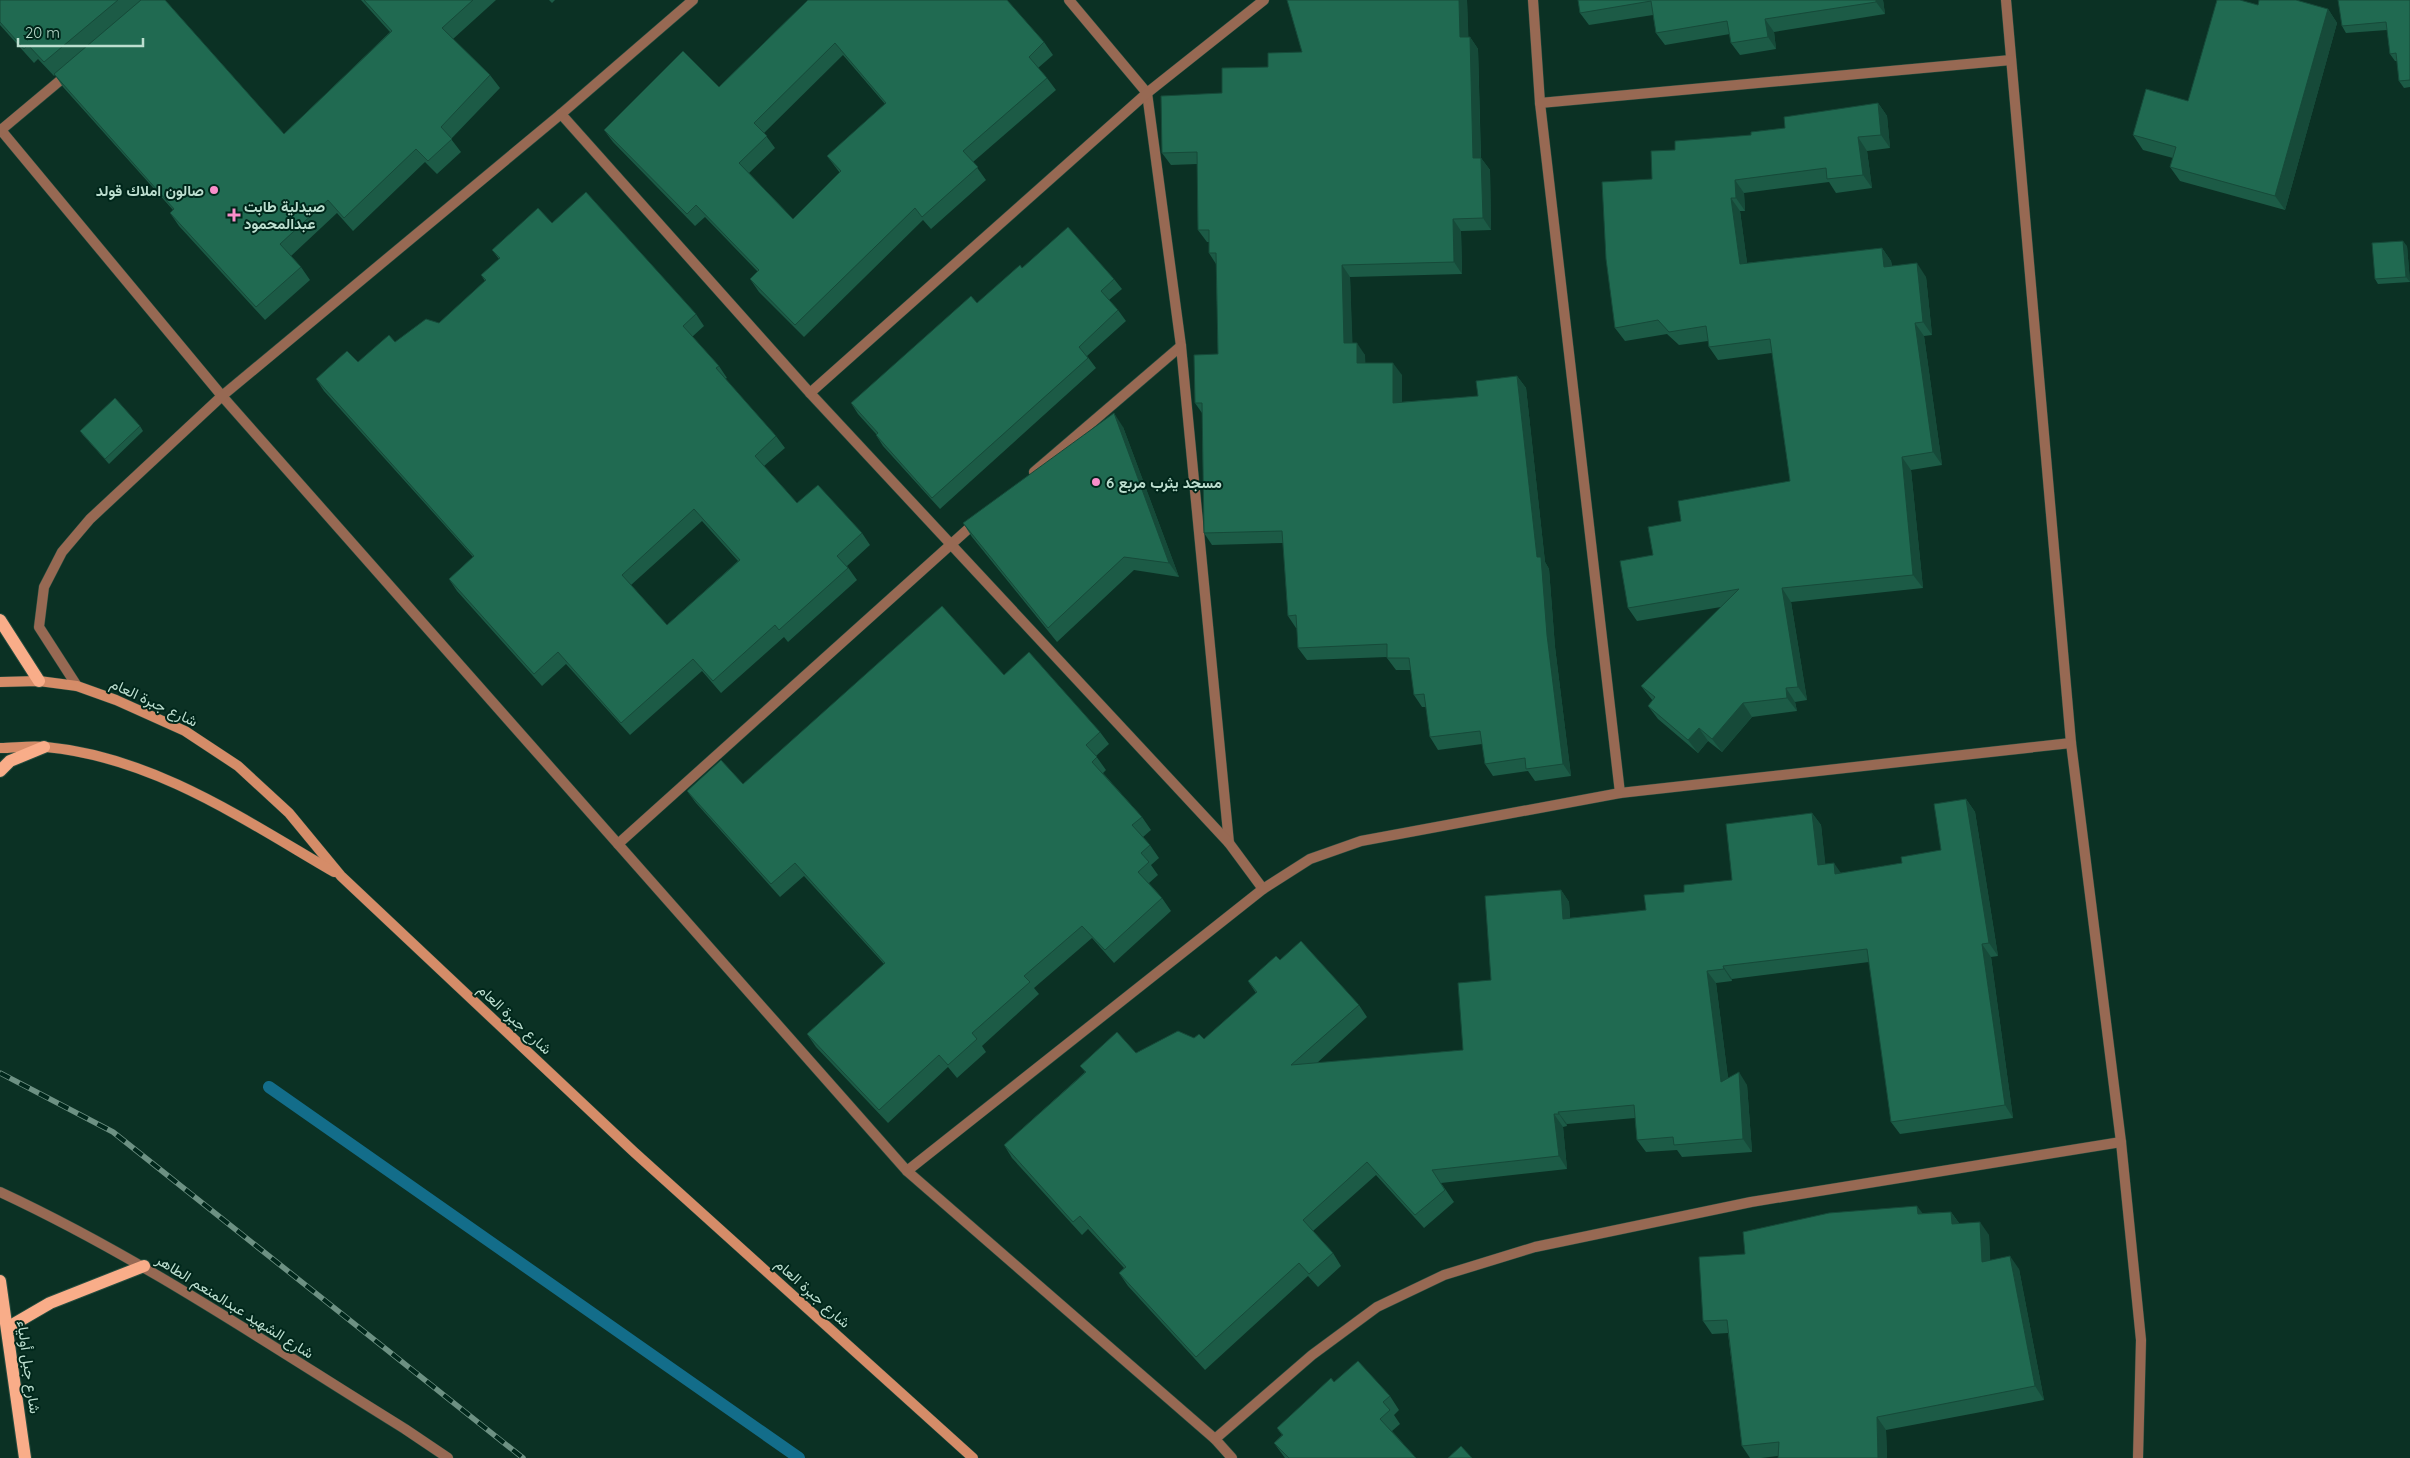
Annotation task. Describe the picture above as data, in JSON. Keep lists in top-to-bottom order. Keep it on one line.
{"streets":{"main road":["شارع جبرة العام","شارع جبل أولياء"],"street":["شارع الشهيد عبدالمنعم الطاهر"]},"places":{"other":["صالون املاك قولد","مسجد يثرب مربع 6"],"health":["صيدلية طابت عبدالمحمود"]},"scale_bar":"20 m"}
